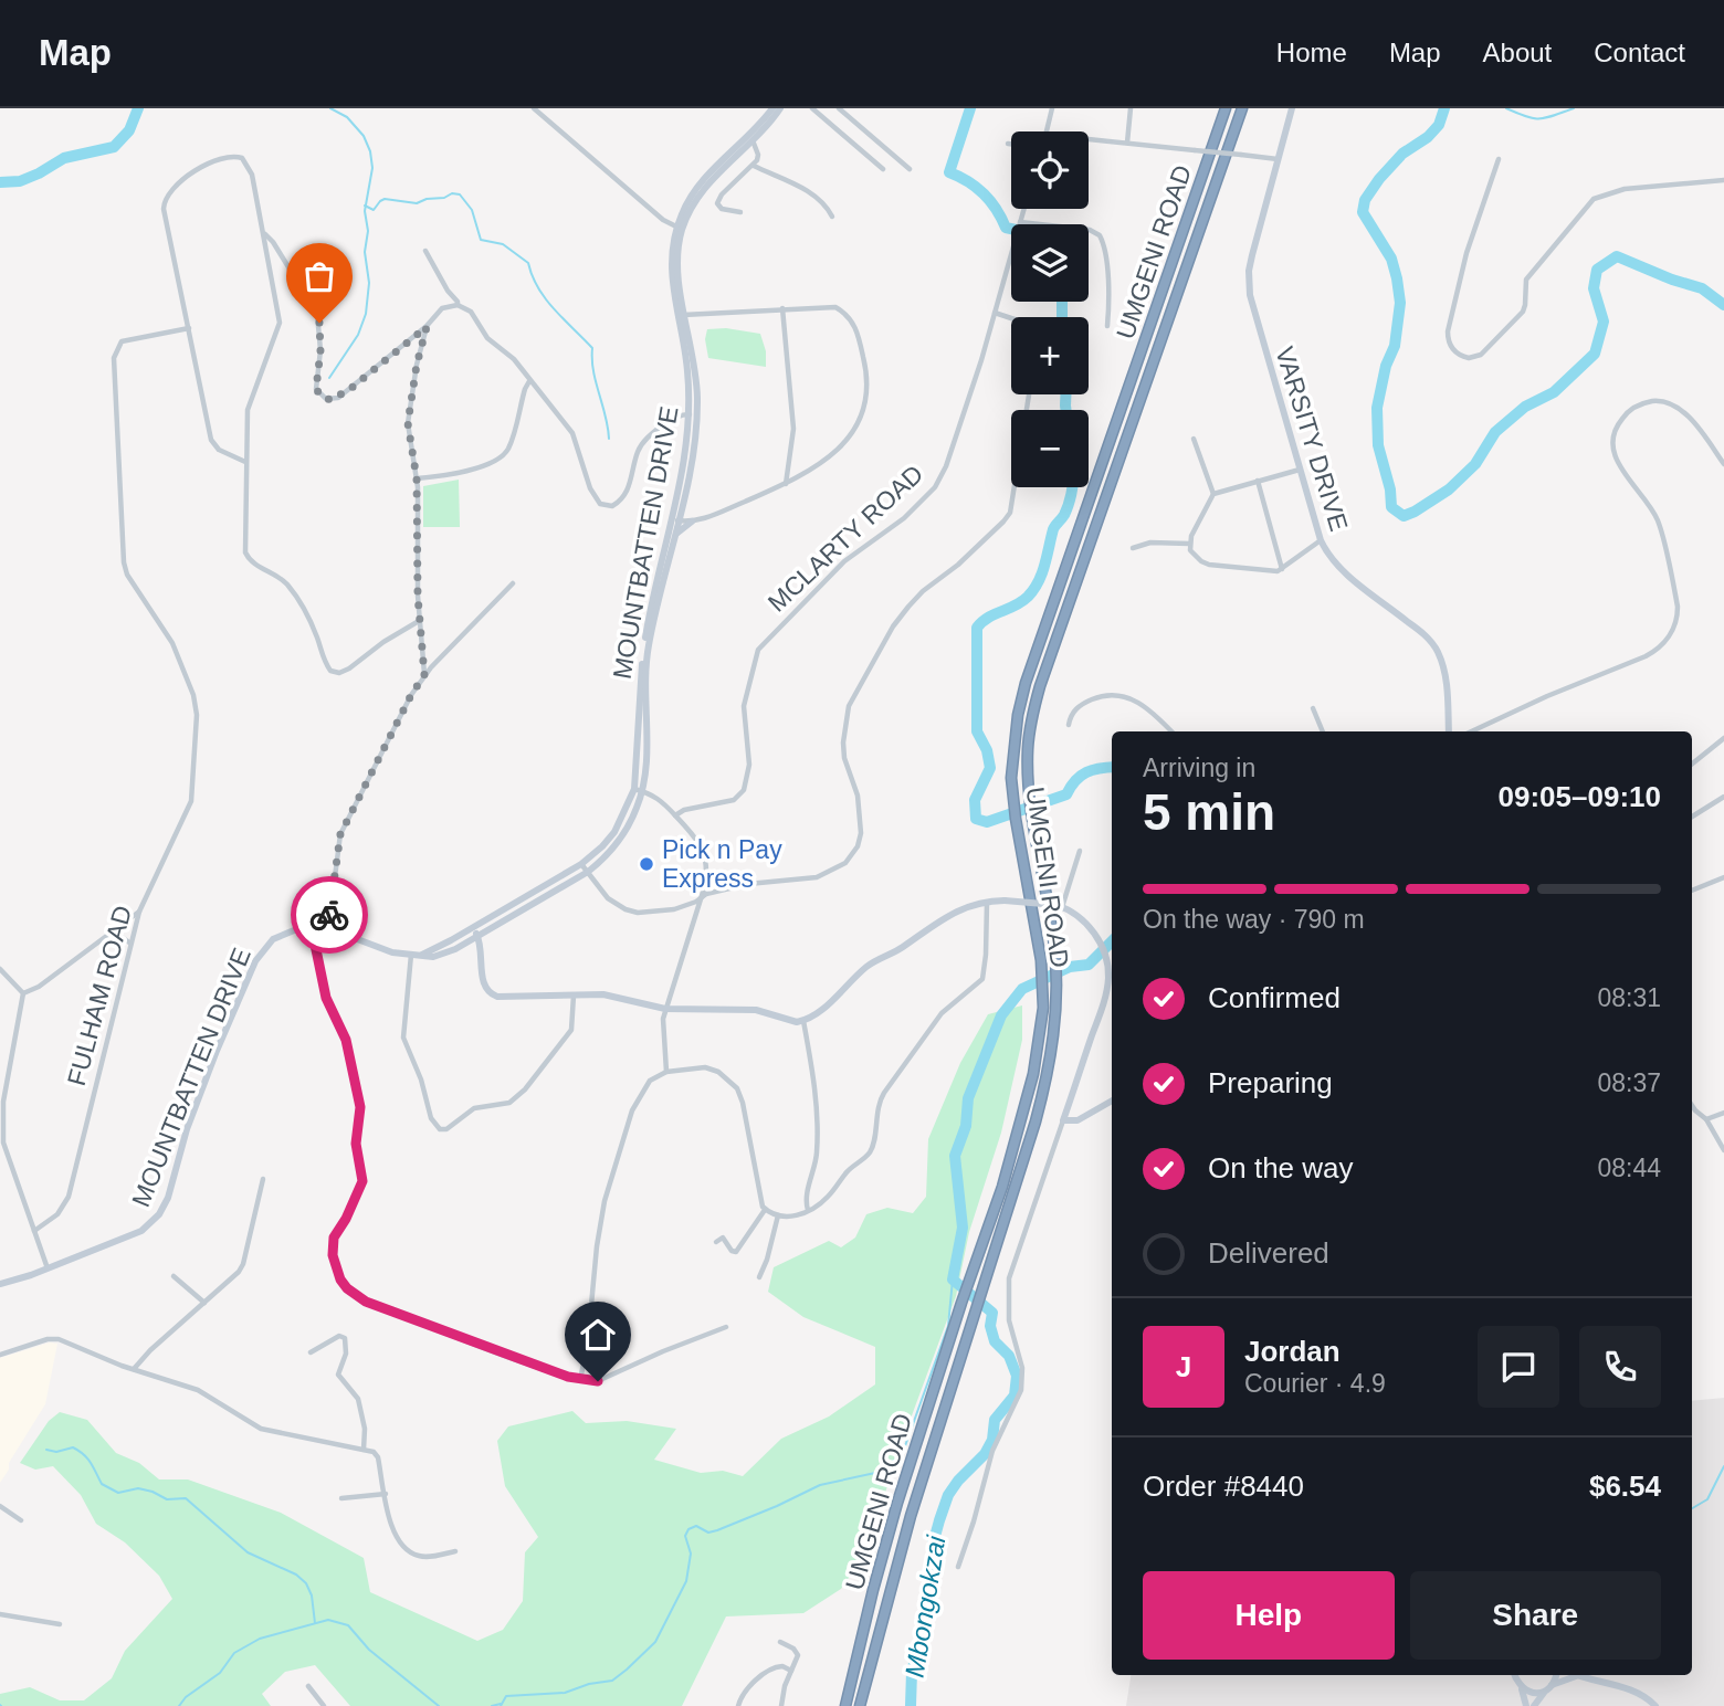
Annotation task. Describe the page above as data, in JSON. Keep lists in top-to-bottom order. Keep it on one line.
{"streets":{"highway":["UMGENI ROAD"],"main road":["VARSITY DRIVE","MOUNTBATTEN DRIVE"],"street":["MCLARTY ROAD","FULHAM ROAD"]},"water":["Mbongokzai"],"places":["Pick n Pay Express"],"page":{"header":"Map","nav":["Home","Map","About","Contact"],"map_buttons":["+","−"],"heading":["5 min","Arriving in","09:05–09:10"],"panel":["Jordan","Courier · 4.9","Order #8440","$6.54"],"bar":"On the way · 790 m","list":[["Confirmed","08:31"],["Preparing","08:37"],["On the way","08:44"],"Delivered"],"round":"J","buttons":["Help","Share"]}}
